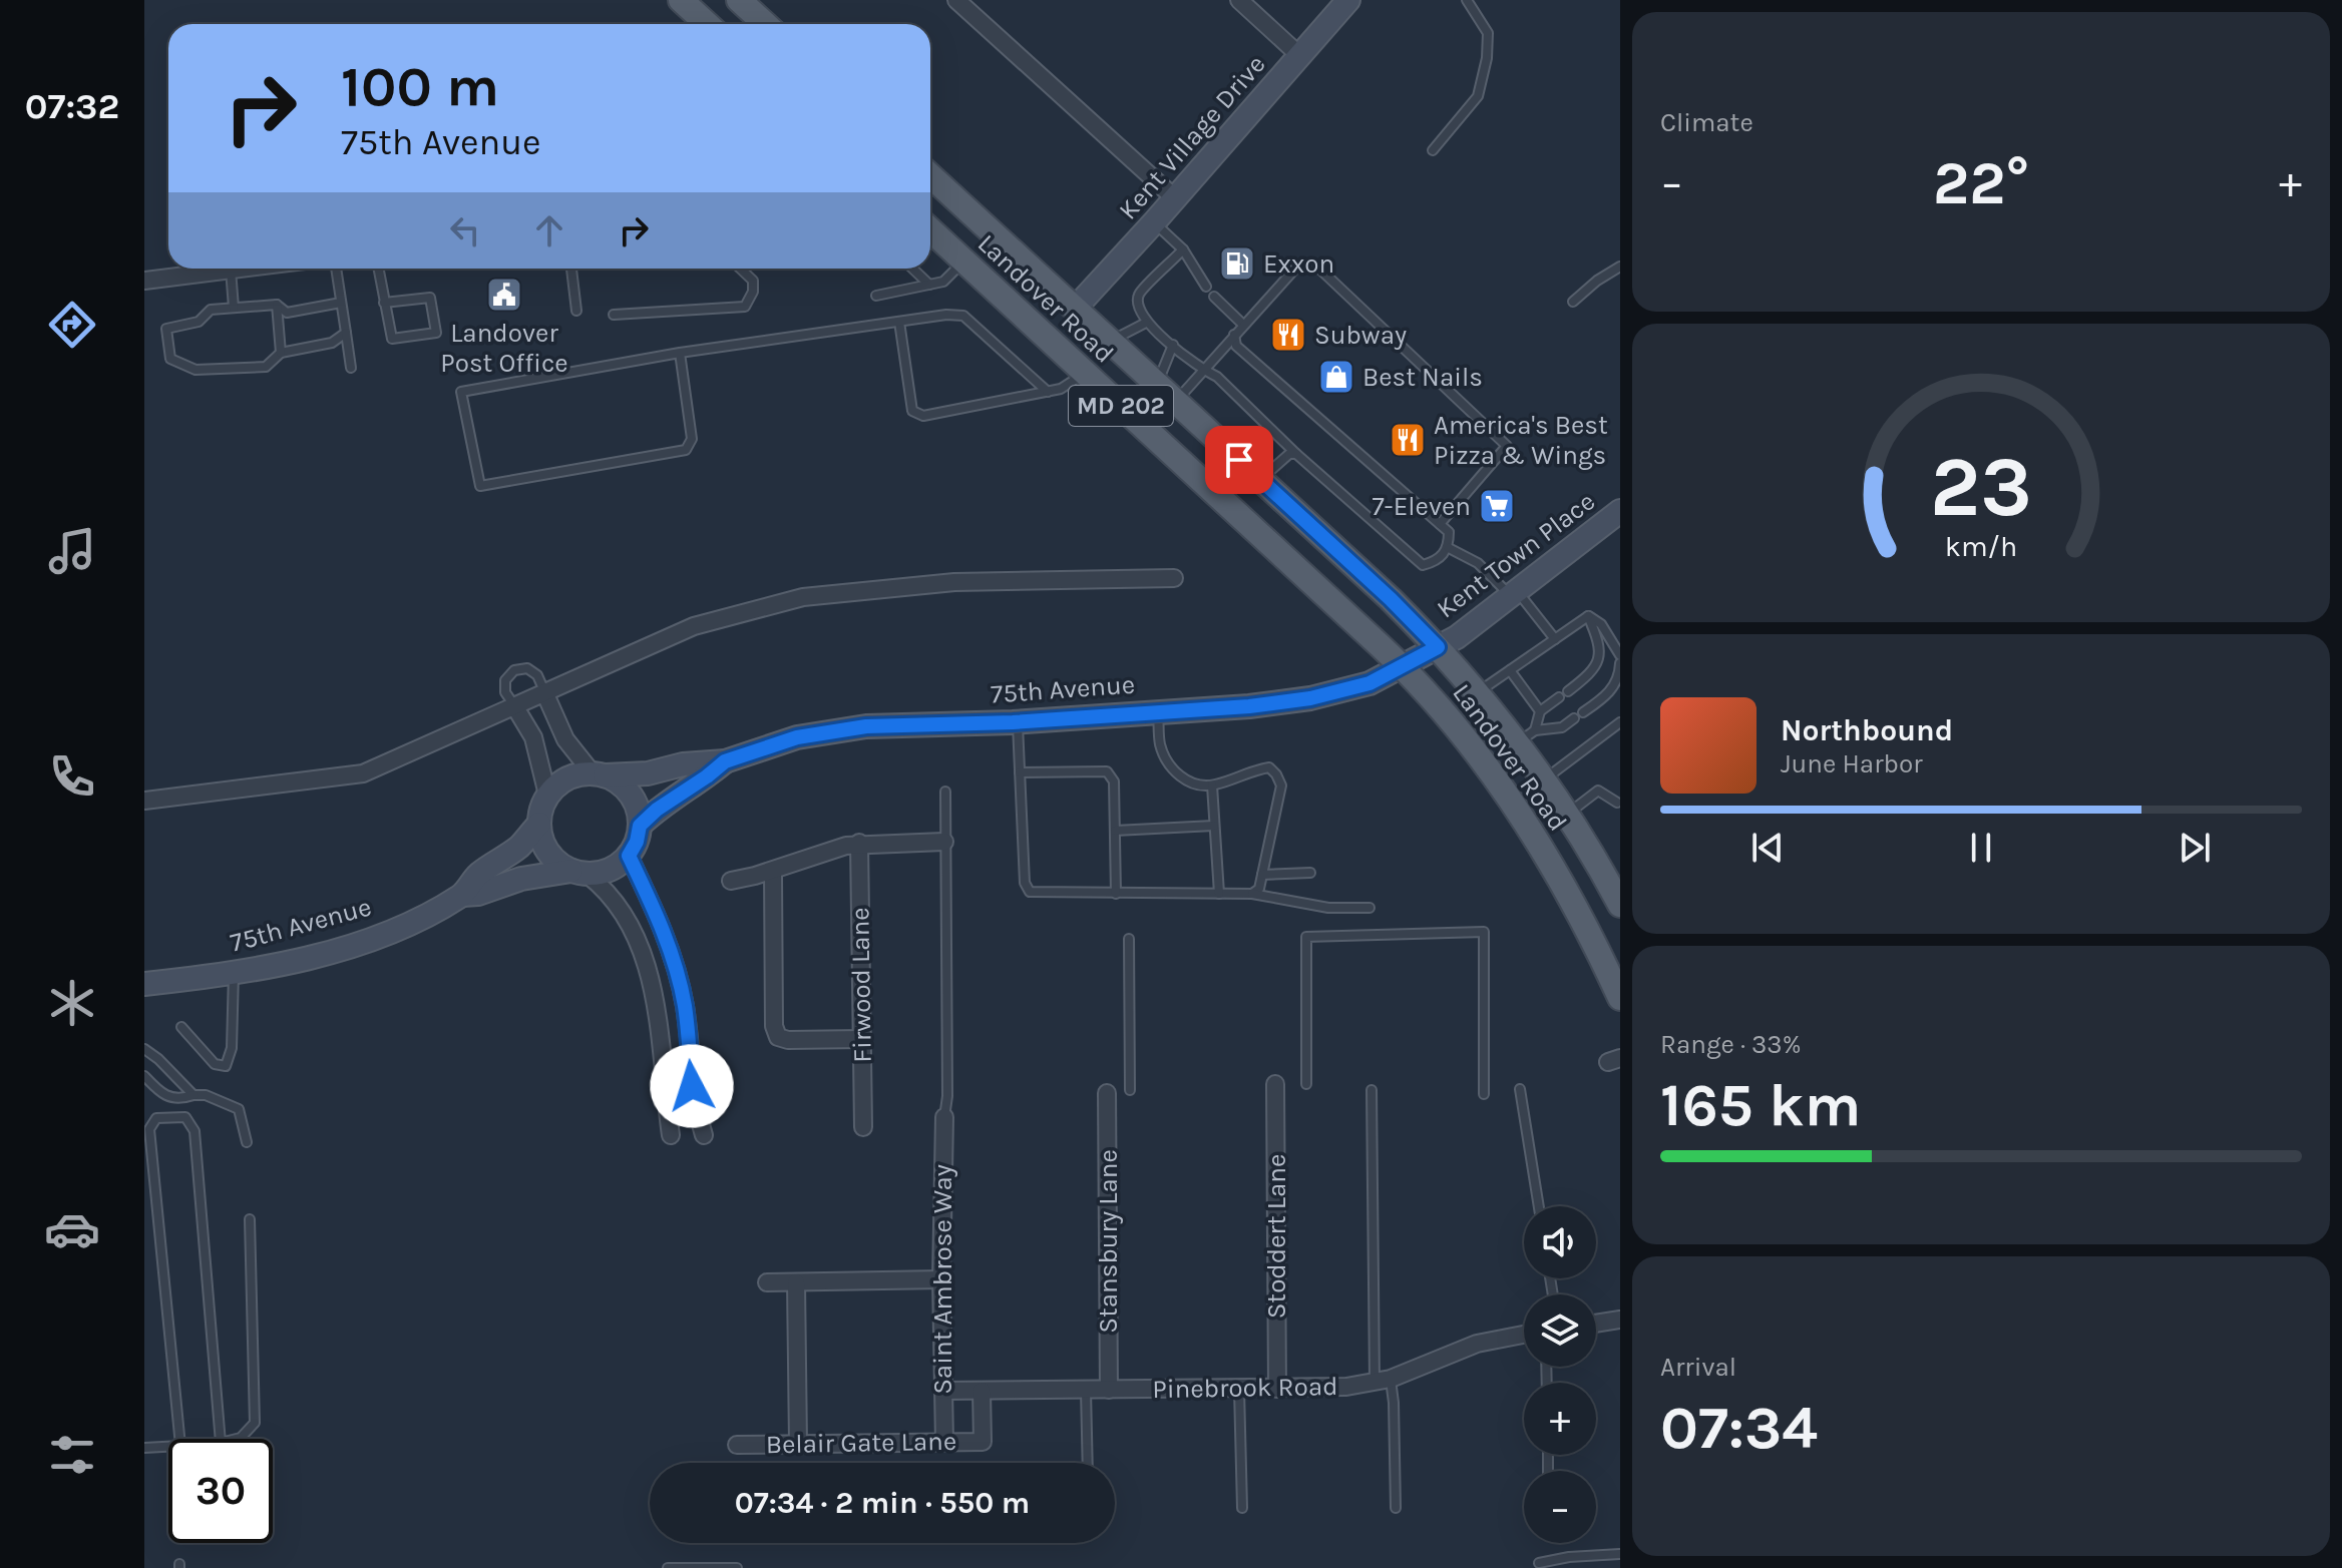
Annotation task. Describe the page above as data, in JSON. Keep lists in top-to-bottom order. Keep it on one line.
{"streets":{"main road":["Landover Road","MD 202"],"street":["Kent Village Drive","Kent Town Place","75th Avenue","Firwood Lane","Stoddert Lane","Stansbury Lane","Saint Ambrose Way","Pinebrook Road","Belair Gate Lane"]},"crossings":[["Kent Village Drive","Landover Road"],["Landover Road","Kent Town Place"],["Landover Road","75th Avenue"],["Kent Town Place","75th Avenue"],["Stoddert Lane","Pinebrook Road"],["Stansbury Lane","Pinebrook Road"],["Saint Ambrose Way","Pinebrook Road"],["Saint Ambrose Way","Belair Gate Lane"],["Pinebrook Road","Belair Gate Lane"]],"places":{"fuel station":["Exxon"],"public building":["Landover Post Office"],"restaurant":["Subway","America's Best Pizza & Wings"],"shop":["Best Nails"],"supermarket":["7-Eleven"]},"page":{"tabs":"07:32","tile":["Climate",["Range · 33%","165 km"],["Arrival","07:34"]],"turn":["100 m","75th Avenue"],"heat":["−","22°","+"],"song":["Northbound","June Harbor"],"map_buttons":["+","−"],"limit":"30","trip":"07:34 · 2 min · 550 m","gauge":["23","km/h"]}}
